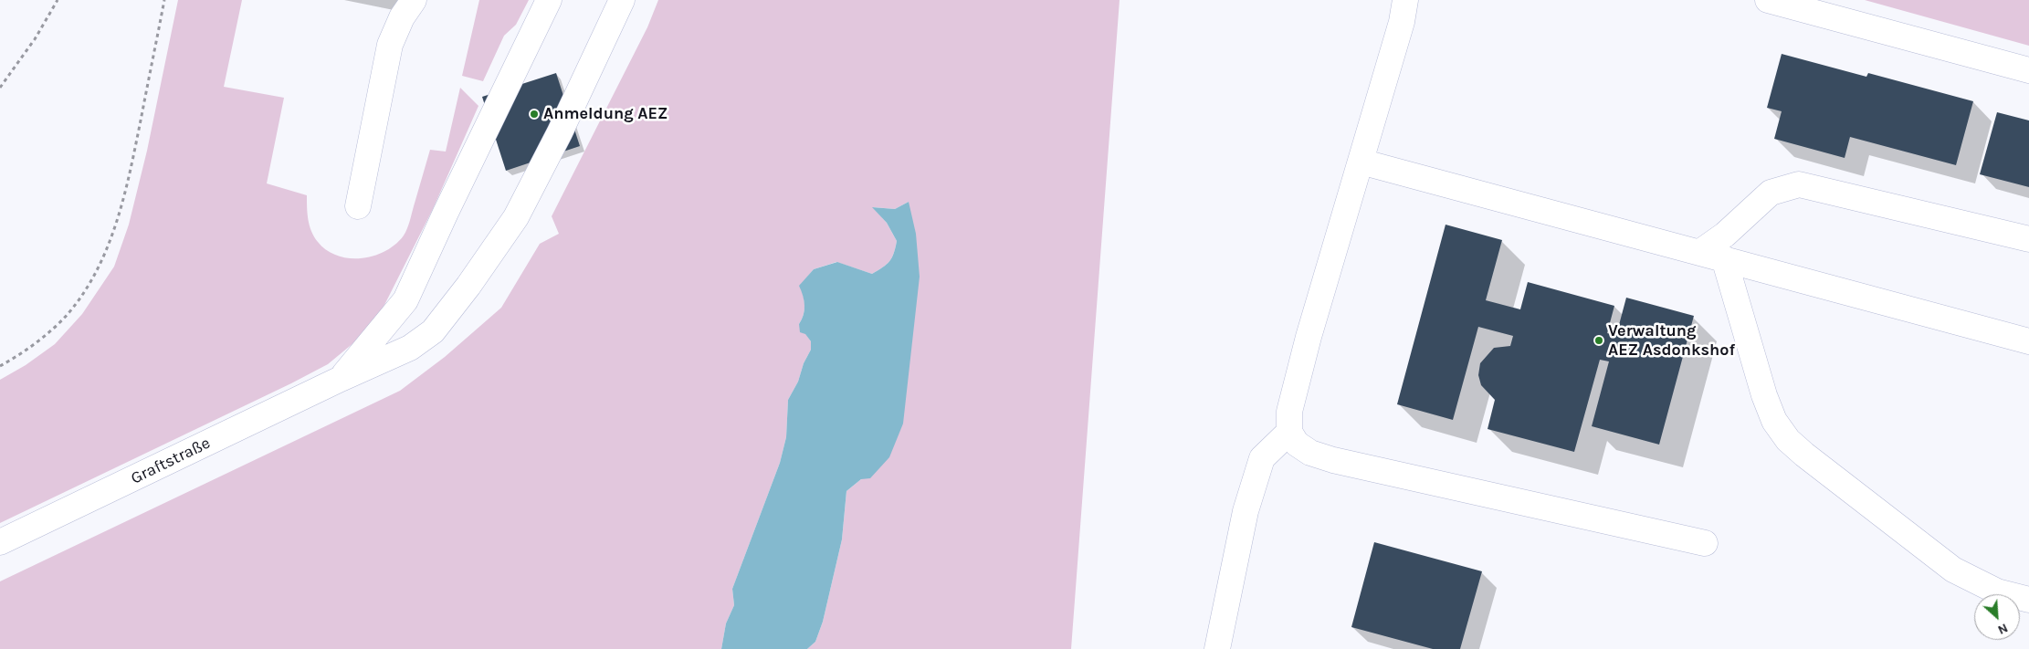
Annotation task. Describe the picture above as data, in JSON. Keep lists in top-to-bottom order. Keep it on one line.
{"streets":{"street":["Graftstraße"]},"places":["Anmeldung AEZ","Verwaltung AEZ Asdonkshof"],"north":"bottom right"}
